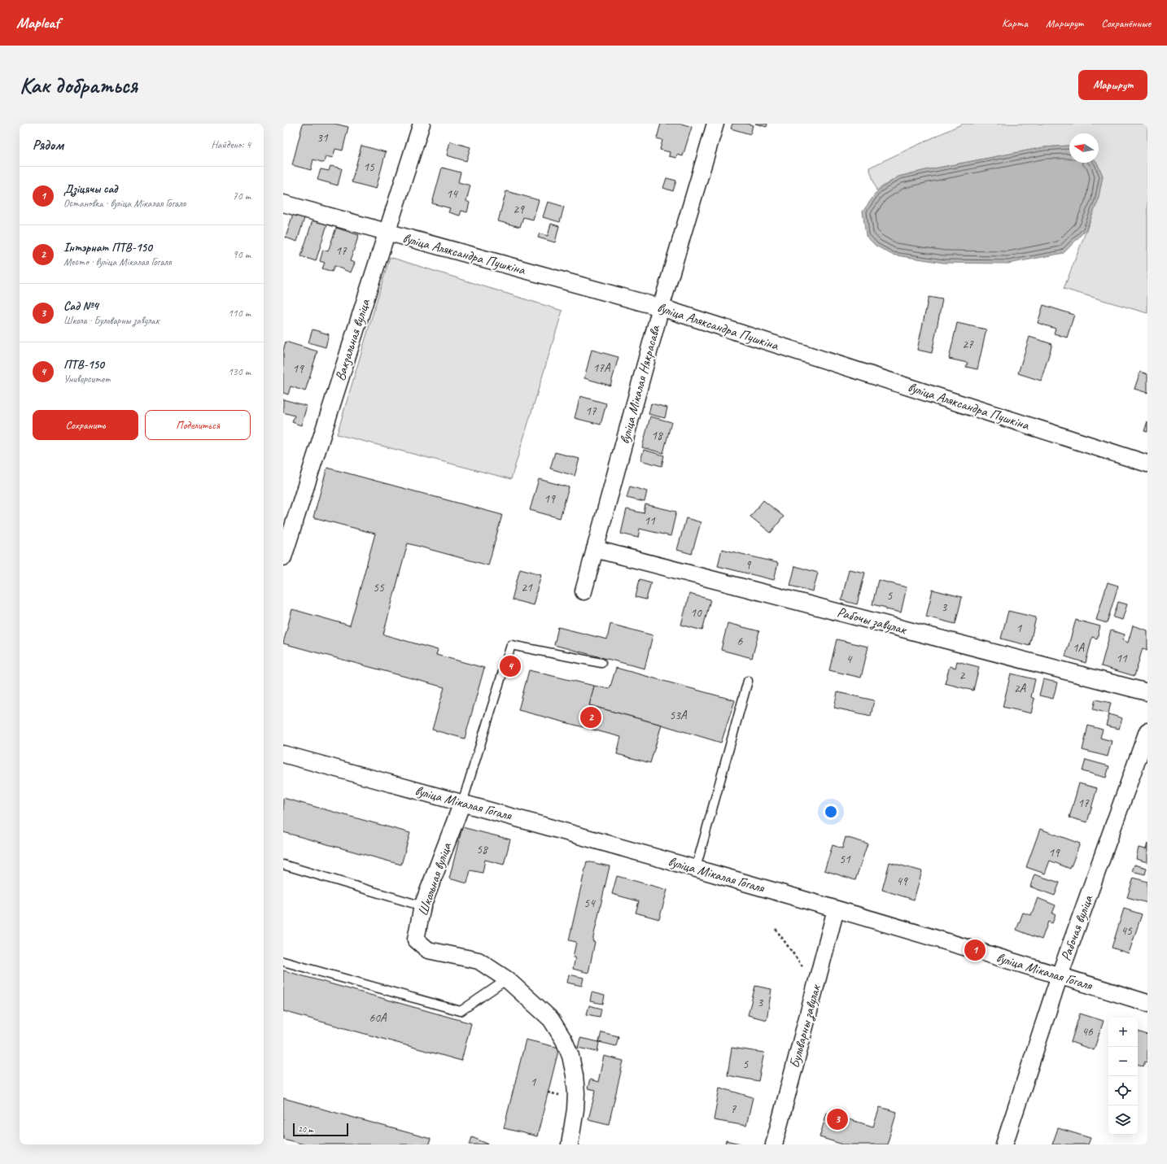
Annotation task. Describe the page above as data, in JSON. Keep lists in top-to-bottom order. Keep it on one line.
{"streets":{"street":["вуліца Аляксандра Пушкіна","Вакзальная вуліца","вуліца Мікалая Някрасава","Рабочы завулак","вуліца Мікалая Гогаля","Школьная вуліца","Рабочая вуліца","Бульварны завулак"]},"crossings":[["вуліца Аляксандра Пушкіна","Вакзальная вуліца"],["вуліца Аляксандра Пушкіна","вуліца Мікалая Някрасава"],["вуліца Мікалая Някрасава","Рабочы завулак"],["вуліца Мікалая Гогаля","Школьная вуліца"],["вуліца Мікалая Гогаля","Рабочая вуліца"],["вуліца Мікалая Гогаля","Бульварны завулак"]],"house_numbers":["31","15","14","29","17","27","17А","19","17","18","19","11","9","55","21","5","3","10","1","6","1А","11","4","2","2А","53А","17","58","19","51","49","54","45","3","60А","46","5","1","7"],"scale_bar":"20 m","north":"left","page":{"header":"Mapleaf","nav":["Карта","Маршрут","Сохранённые"],"buttons":["Маршрут",["Сохранить","Поделиться"]],"title":"Как добраться","heading":["Рядом","Найдено: 4"],"list":[{"mark":"1","name":"Дзіцячы сад","note":"Остановка · вуліца Мікалая Гогаля","value":"70 m"},{"mark":"2","name":"Інтэрнат ПТВ-150","note":"Место · вуліца Мікалая Гогаля","value":"90 m"},{"mark":"3","name":"Сад №4","note":"Школа · Бульварны завулак","value":"110 m"},{"mark":"4","name":"ПТВ-150","note":"Университет","value":"130 m"}],"pins":["4","2","1","3"],"map_buttons":["+","−"],"scale":"20 m"}}
